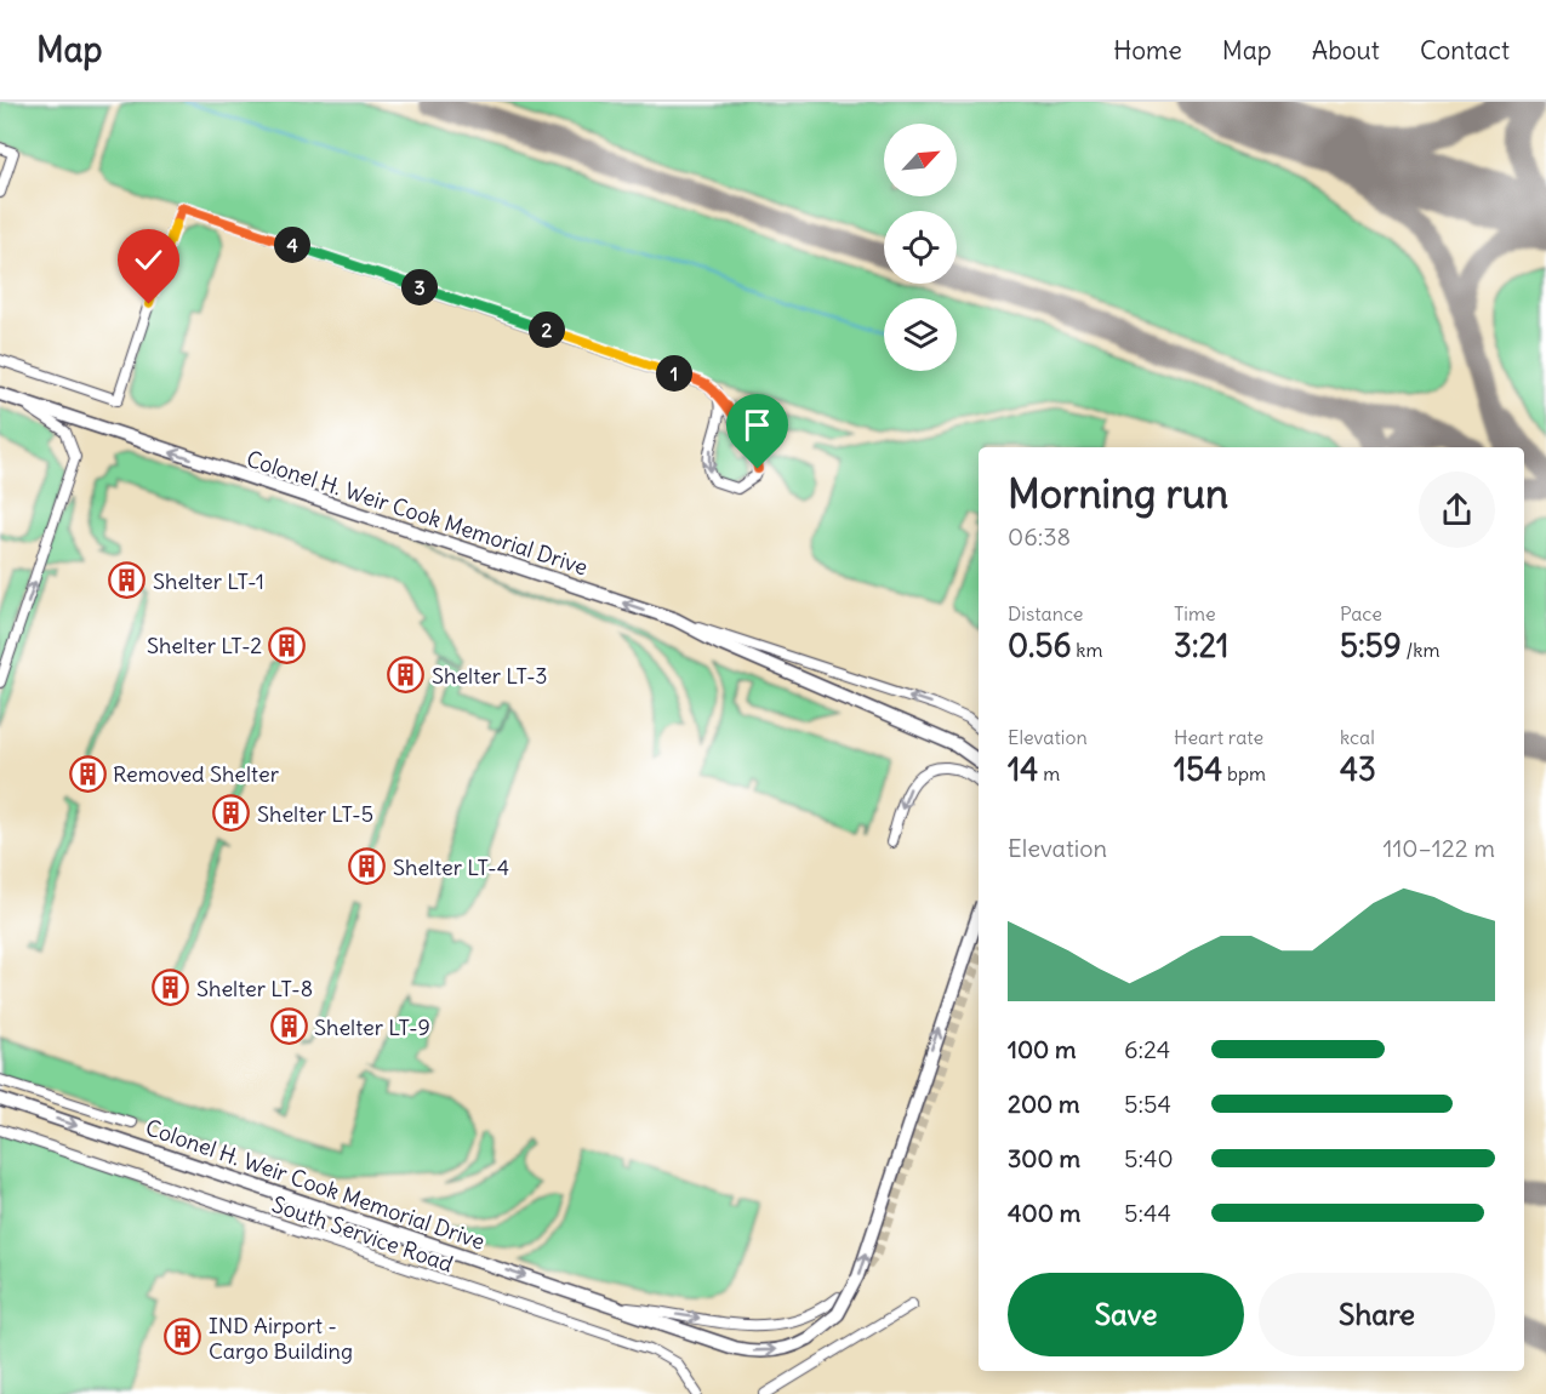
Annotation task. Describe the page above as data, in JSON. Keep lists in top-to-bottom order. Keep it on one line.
{"streets":{"street":["Colonel H. Weir Cook Memorial Drive","South Service Road"]},"places":{"building":["Shelter LT-1","Shelter LT-2","Shelter LT-3","Removed Shelter","Shelter LT-5","Shelter LT-4","Shelter LT-8","Shelter LT-9","IND Airport - Cargo Building"]},"north":"top right","page":{"header":"Map","nav":["Home","Map","About","Contact"],"pins":["4","3","2","1"],"heading":["Morning run","06:38"],"stats":[["Distance","0.56 km"],["Time","3:21"],["Pace","5:59 /km"],["Elevation","14 m"],["Heart rate","154 bpm"],["kcal","43"]],"chart":["Elevation","110–122 m"],"list":[{"name":"100 m","note":"6:24"},{"name":"200 m","note":"5:54"},{"name":"300 m","note":"5:40"},{"name":"400 m","note":"5:44"}],"buttons":["Save","Share"]}}
